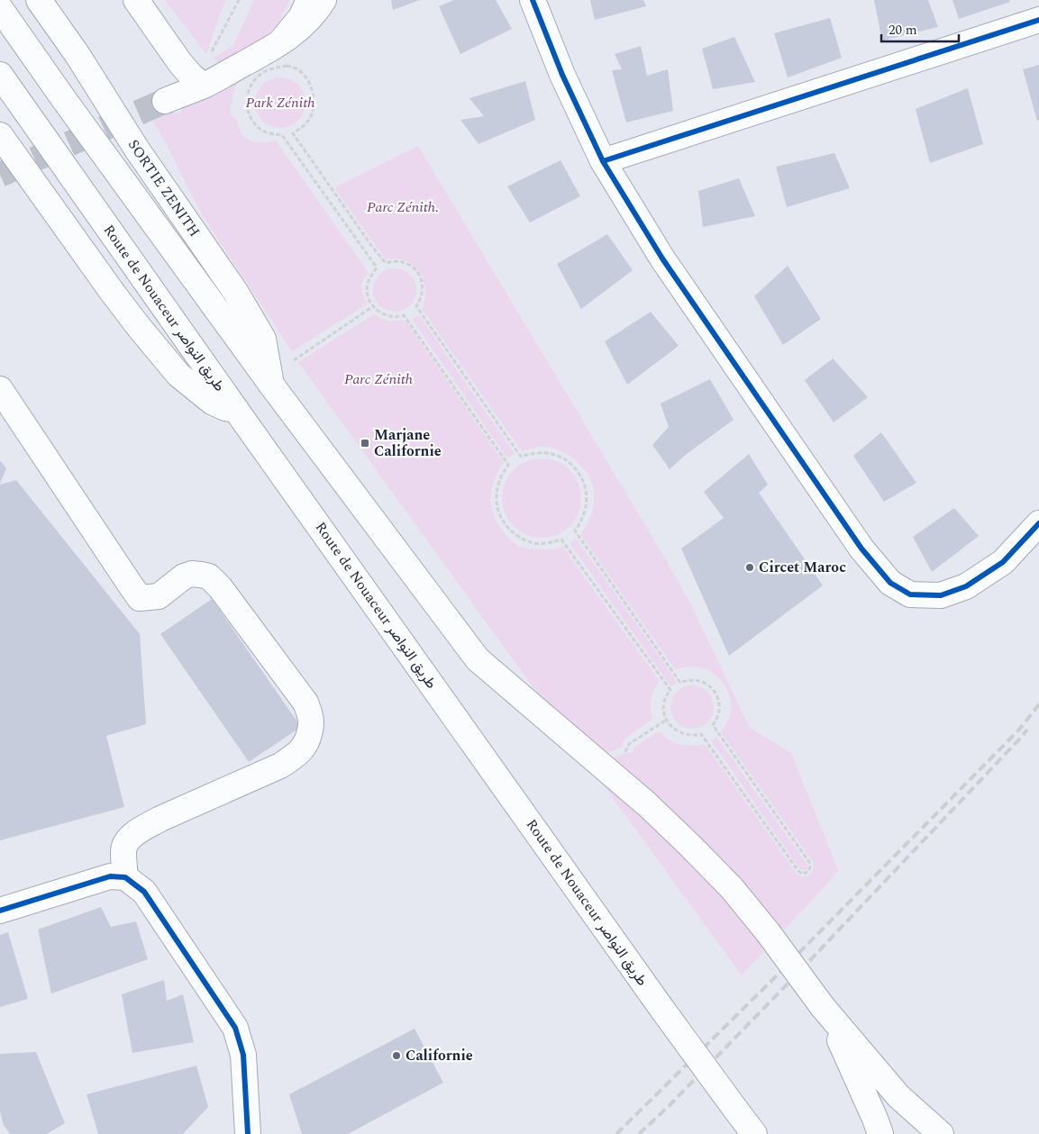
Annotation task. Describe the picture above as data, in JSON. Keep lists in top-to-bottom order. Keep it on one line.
{"streets":{"main road":["SORTIE ZENITH","Route de Nouaceur طريق النواصر"]},"parks":["Park Zénith","Parc Zénith.","Parc Zénith"],"places":{"transit":["Marjane Californie"],"other":["Circet Maroc","Californie"]},"scale_bar":"20 m"}
